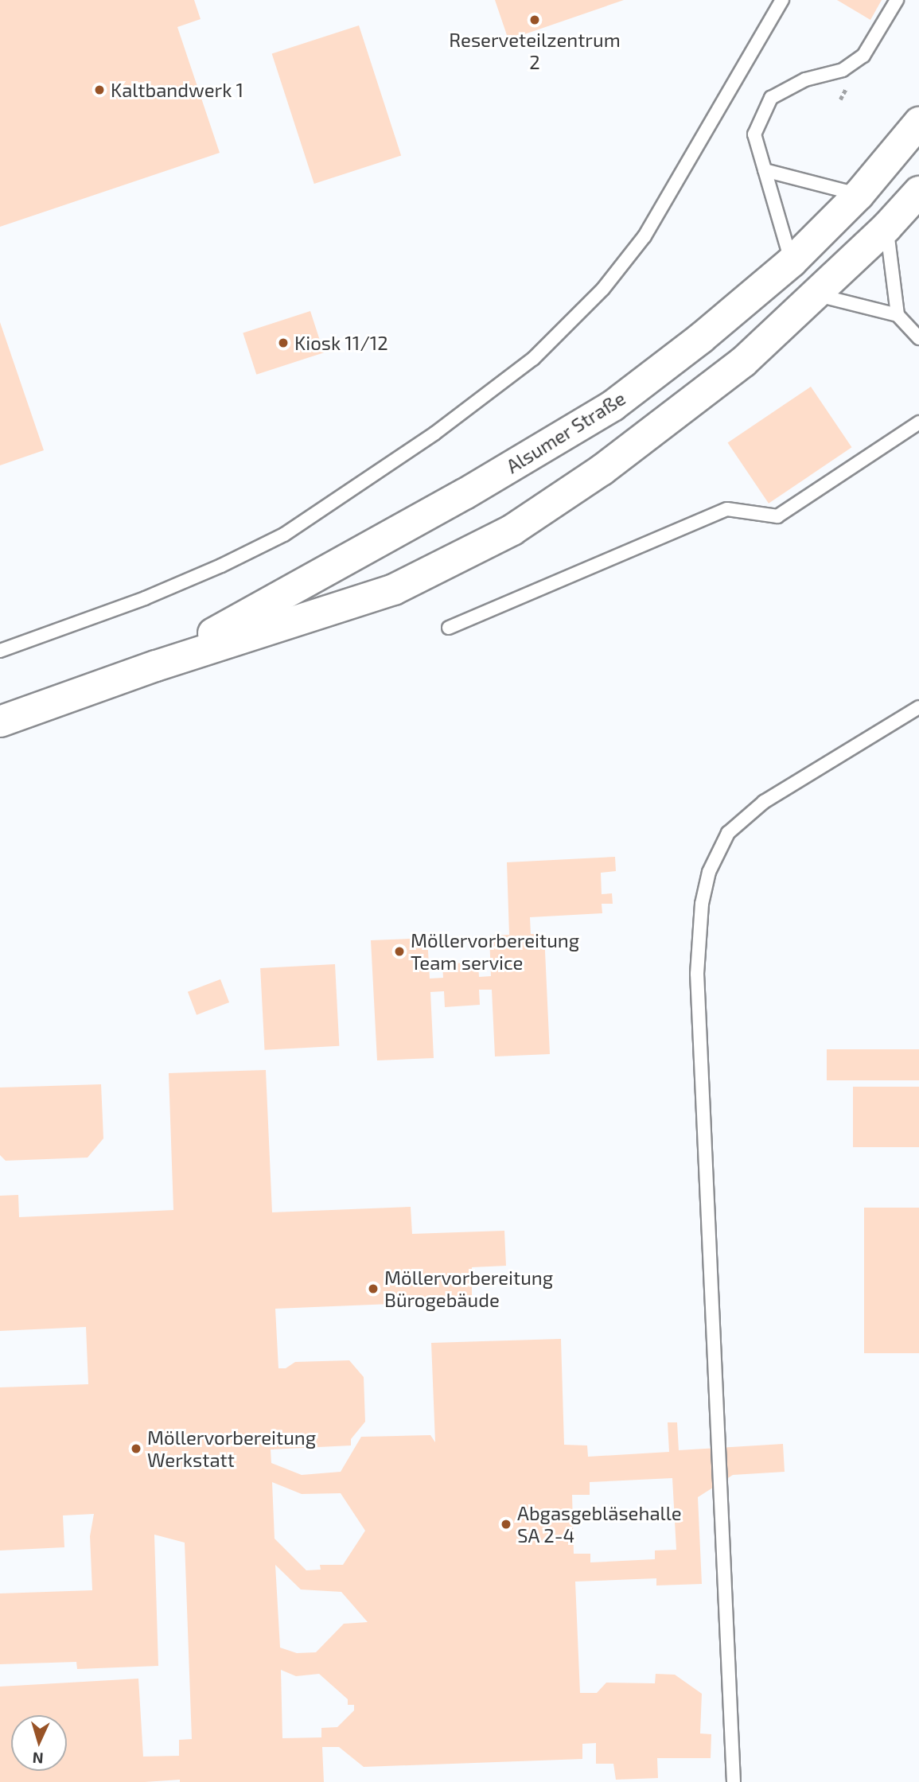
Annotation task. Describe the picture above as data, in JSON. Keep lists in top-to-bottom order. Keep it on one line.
{"streets":{"street":["Alsumer Straße"]},"places":["Reserveteilzentrum 2","Kaltbandwerk 1","Kiosk 11/12","Möllervorbereitung Team service","Möllervorbereitung Bürogebäude","Möllervorbereitung Werkstatt","Abgasgebläsehalle SA 2-4"],"north":"bottom"}
